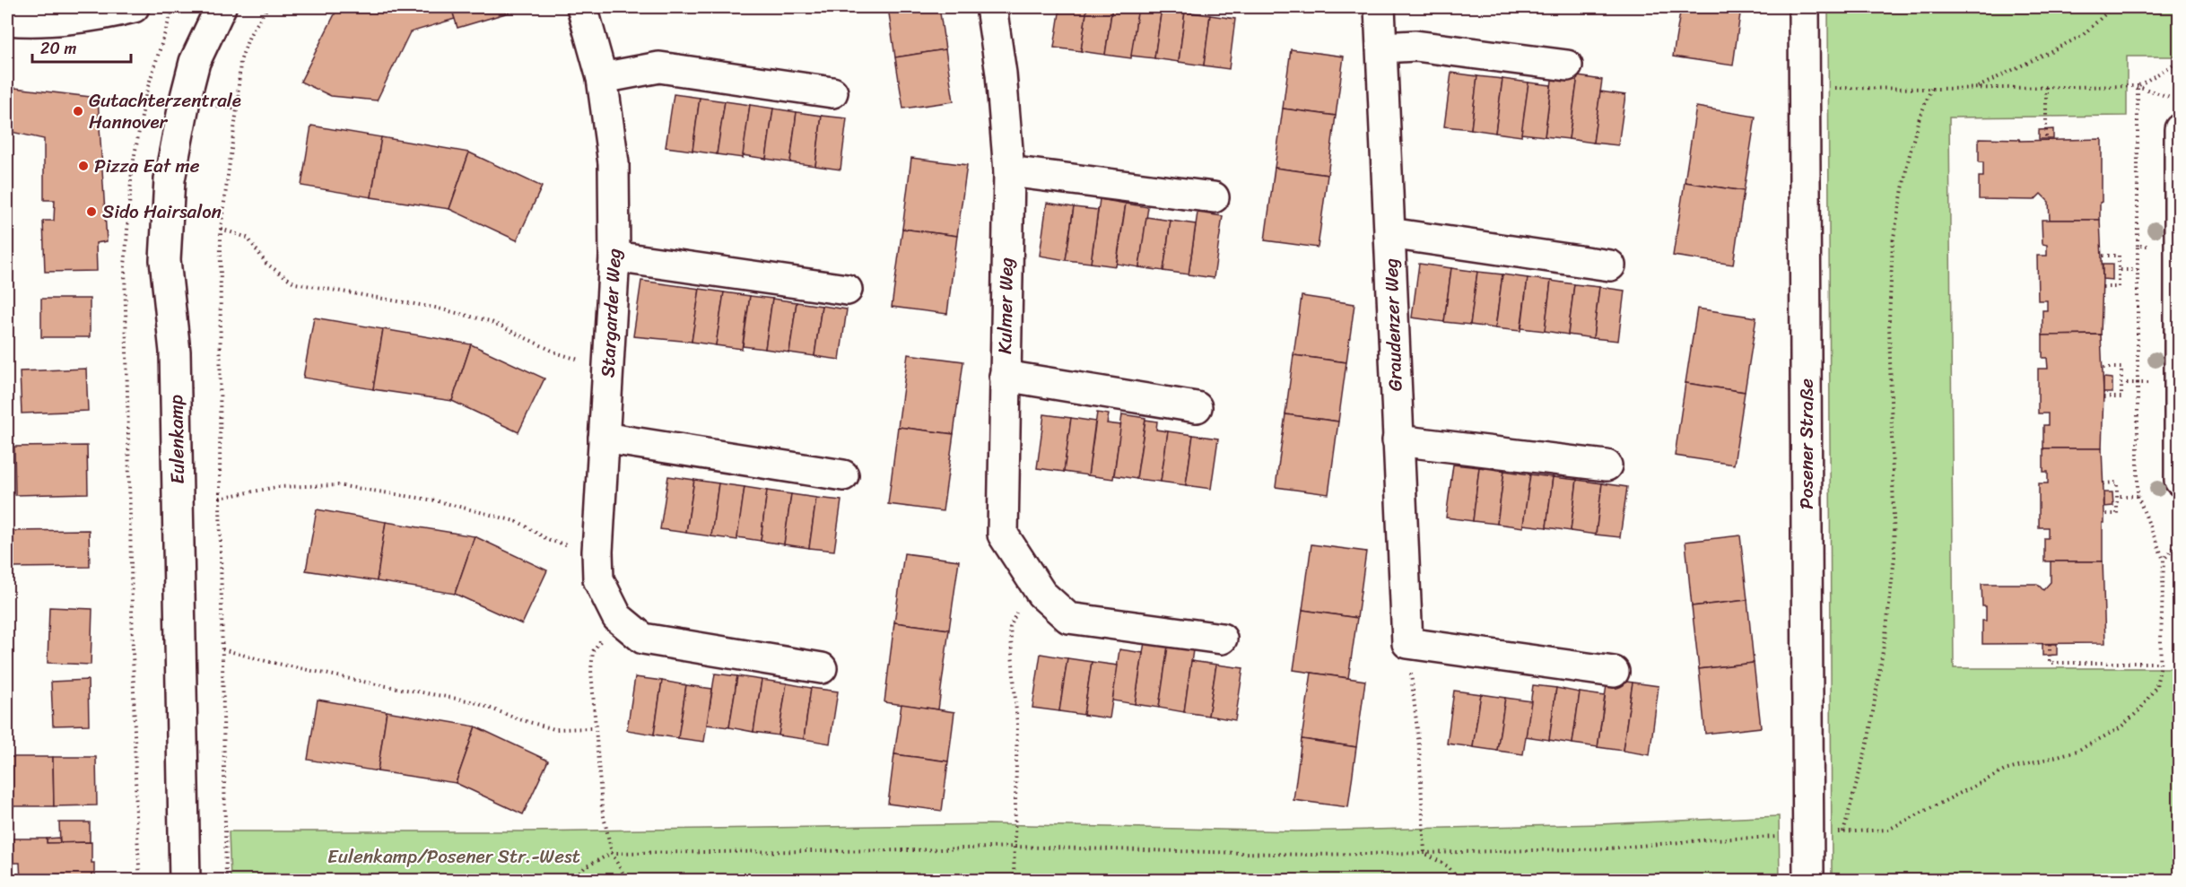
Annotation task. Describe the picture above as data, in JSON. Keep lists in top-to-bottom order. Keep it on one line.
{"streets":{"street":["Kulmer Weg","Stargarder Weg","Graudenzer Weg","Eulenkamp","Posener Straße"]},"parks":["Eulenkamp/Posener Str.-West"],"places":["Gutachterzentrale Hannover","Pizza Eat me","Sido Hairsalon"],"scale_bar":"20 m"}
